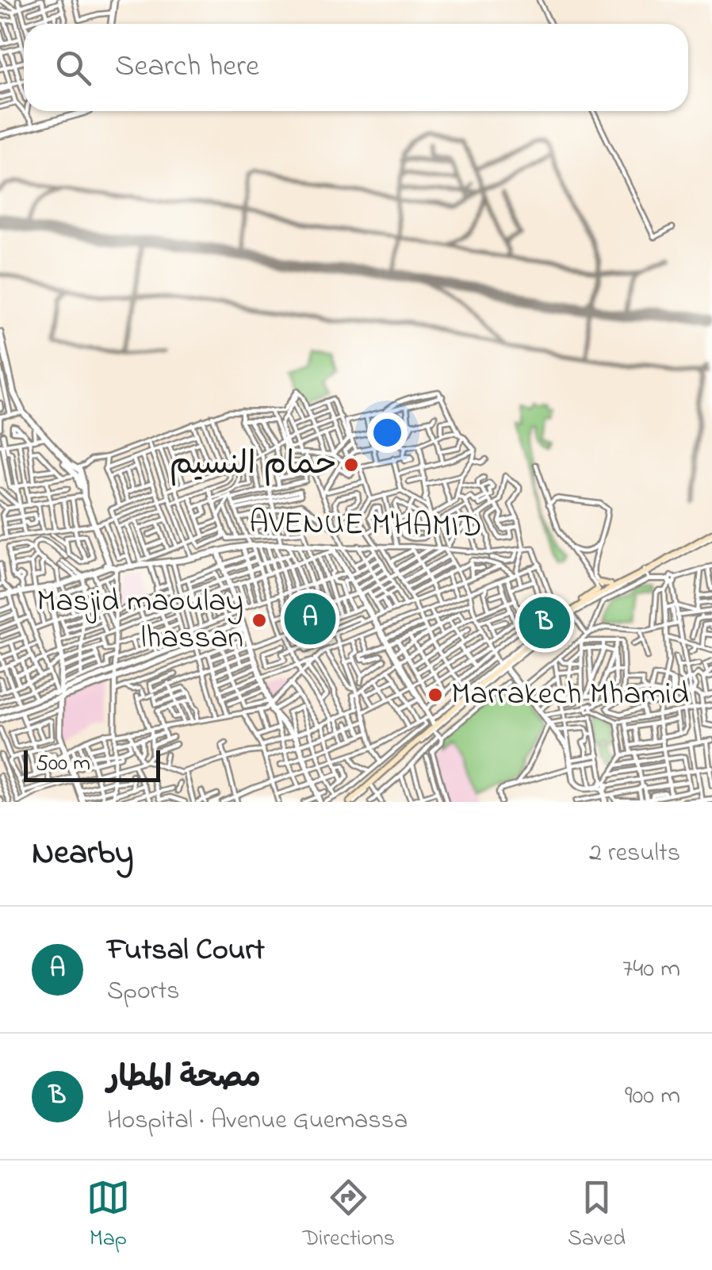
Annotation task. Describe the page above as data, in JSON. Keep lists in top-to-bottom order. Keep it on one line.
{"streets":{"street":["AVENUE M'HAMID"]},"places":["حمام النسيم","Masjid maoulay lhassan","Marrakech Mhamid"],"scale_bar":"500 m","page":{"search":"Search here","pins":["A","B"],"scale":"500 m","heading":["Nearby","2 results"],"list":[{"mark":"A","name":"Futsal Court","note":"Sports","value":"740 m"},{"mark":"B","name":"مصحة المطار","note":"Hospital · Avenue Guemassa","value":"900 m"}],"nav":["Map","Directions","Saved"]}}
